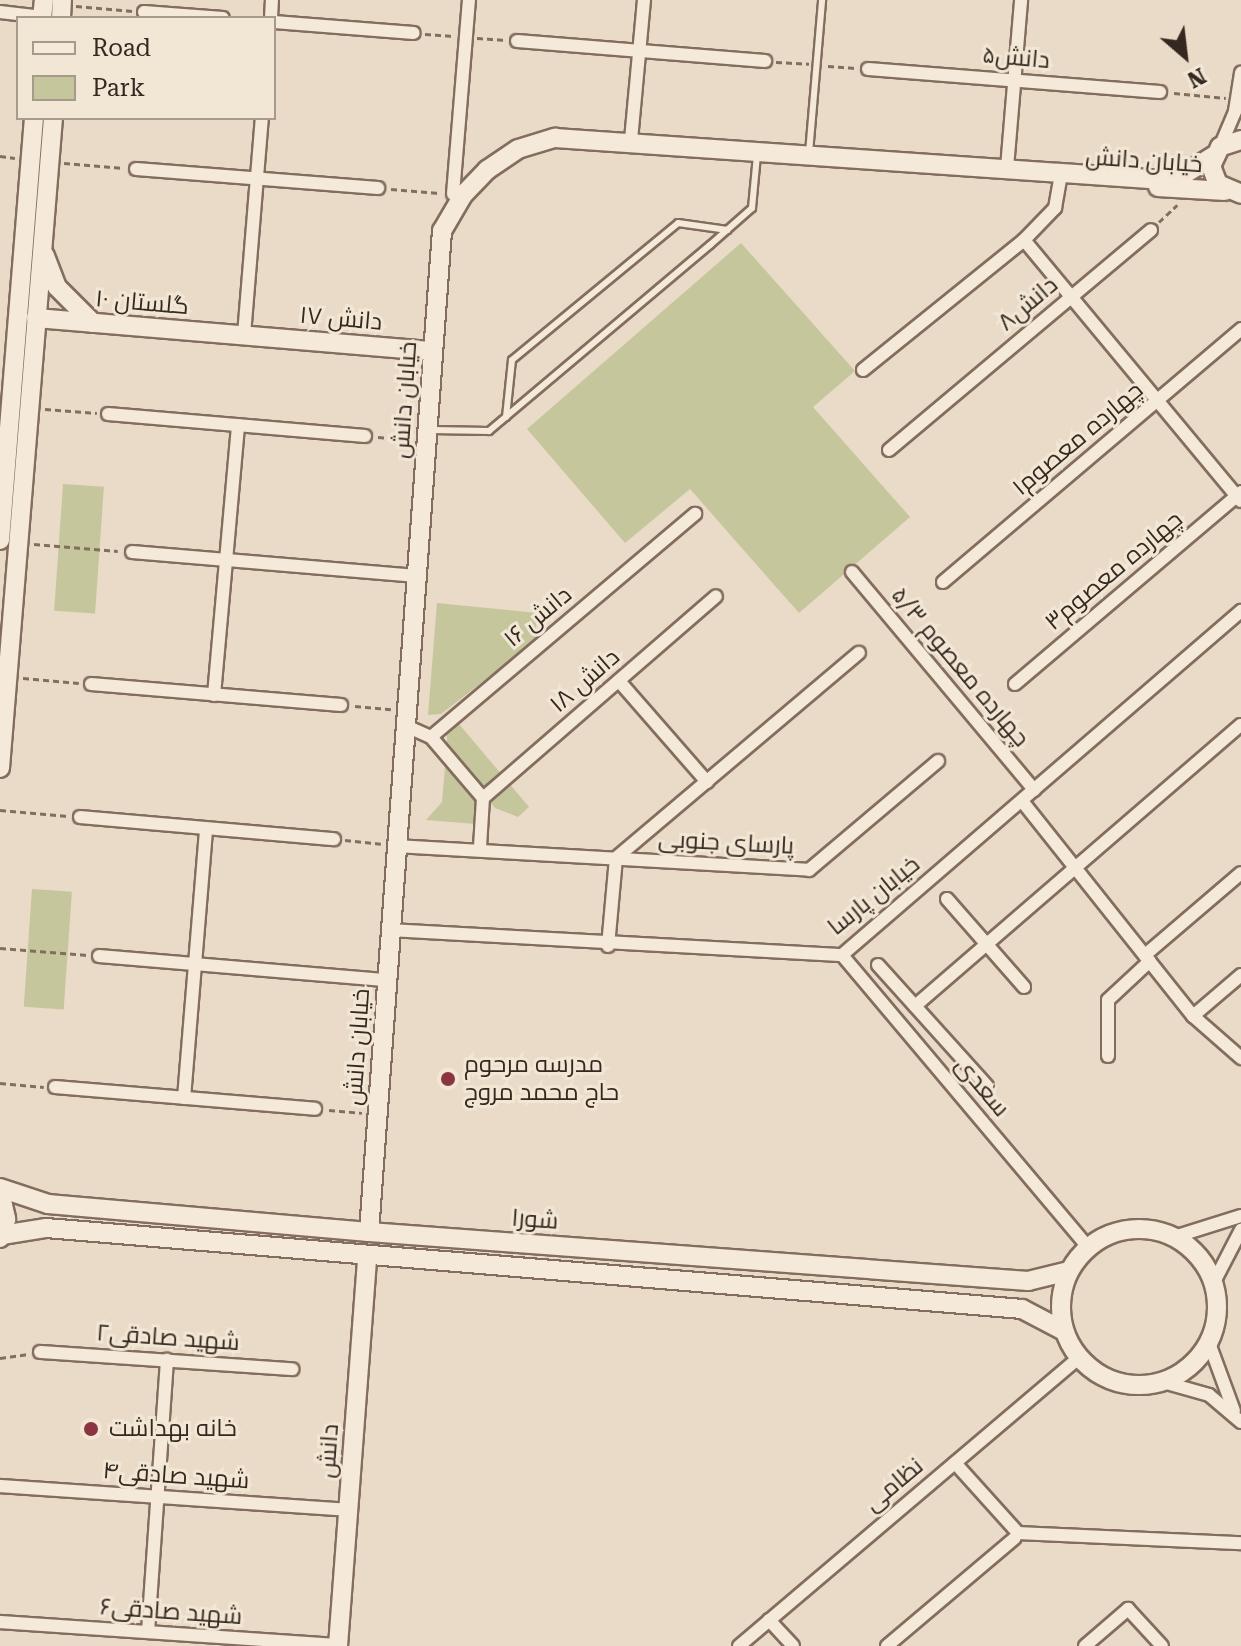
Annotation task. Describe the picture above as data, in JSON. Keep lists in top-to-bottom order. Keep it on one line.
{"streets":{"street":["دانش۵","خیابان دانش","گلستان ۱۰","دانش۸","دانش ۱۷","چهارده معصوم۱","چهارده معصوم۳","دانش ۱۶","چهارده معصوم ۵/۳","دانش ۱۸","پارسای جنوبی","خیابان پارسا","سعدی","شورا","شهید صادقی۲","دانش","شهید صادقی۴","نظامی","شهید صادقی۶"]},"crossings":[["خیابان دانش","دانش ۱۷"],["خیابان دانش","پارسای جنوبی"],["خیابان دانش","خیابان پارسا"],["خیابان دانش","شورا"],["گلستان ۱۰","دانش ۱۷"],["چهارده معصوم ۵/۳","خیابان پارسا"],["خیابان پارسا","سعدی"],["سعدی","شورا"],["سعدی","نظامی"],["شورا","نظامی"],["دانش","شهید صادقی۴"],["دانش","شهید صادقی۶"]],"places":["مدرسه مرحوم حاج محمد مروج","خانه بهداشت"],"legend":["Road","Park"],"north":"bottom right"}
